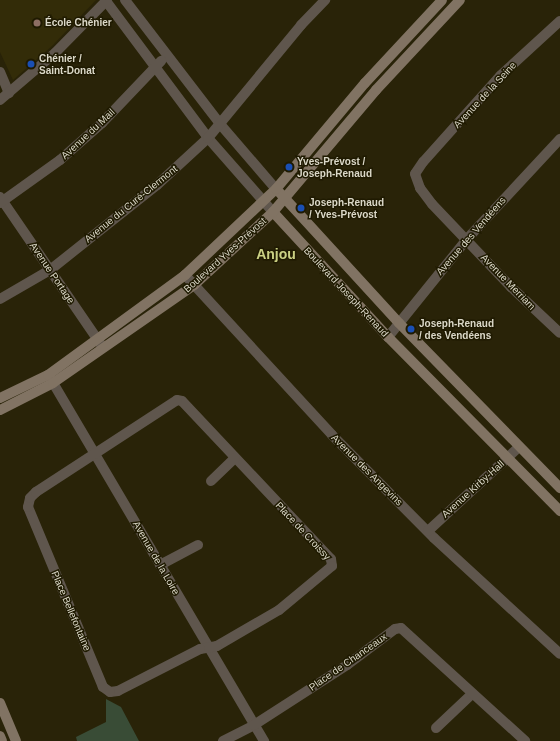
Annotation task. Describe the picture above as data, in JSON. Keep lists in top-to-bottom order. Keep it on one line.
{"streets":{"street":["Avenue de la Seine","Avenue du Mail","Avenue du Curé-Clermont","Avenue des Vendéens","Boulevard Yves-Prévost","Avenue Portage","Avenue Merriam","Boulevard Joseph-Renaud","Avenue des Angevins","Avenue Kirby-Hall","Place de Croissy","Avenue de la Loire","Place Bellefontaine","Place de Chanceaux"]},"crossings":[["Avenue de la Seine","Avenue Merriam"],["Avenue du Mail","Avenue Portage"],["Avenue du Mail","Boulevard Joseph-Renaud"],["Avenue du Curé-Clermont","Avenue Portage"],["Avenue du Curé-Clermont","Boulevard Joseph-Renaud"],["Avenue des Vendéens","Avenue Merriam"],["Avenue des Vendéens","Boulevard Joseph-Renaud"],["Boulevard Yves-Prévost","Avenue Portage"],["Boulevard Yves-Prévost","Boulevard Joseph-Renaud"],["Boulevard Yves-Prévost","Avenue des Angevins"],["Boulevard Yves-Prévost","Avenue de la Loire"],["Boulevard Joseph-Renaud","Avenue Kirby-Hall"],["Avenue des Angevins","Avenue Kirby-Hall"],["Place de Croissy","Avenue de la Loire"],["Place de Croissy","Place Bellefontaine"],["Avenue de la Loire","Place Bellefontaine"],["Avenue de la Loire","Place de Chanceaux"]],"districts":["Anjou"],"places":["École Chénier","Chénier / Saint-Donat","Yves-Prévost / Joseph-Renaud","Joseph-Renaud / Yves-Prévost","Joseph-Renaud / des Vendéens"]}
